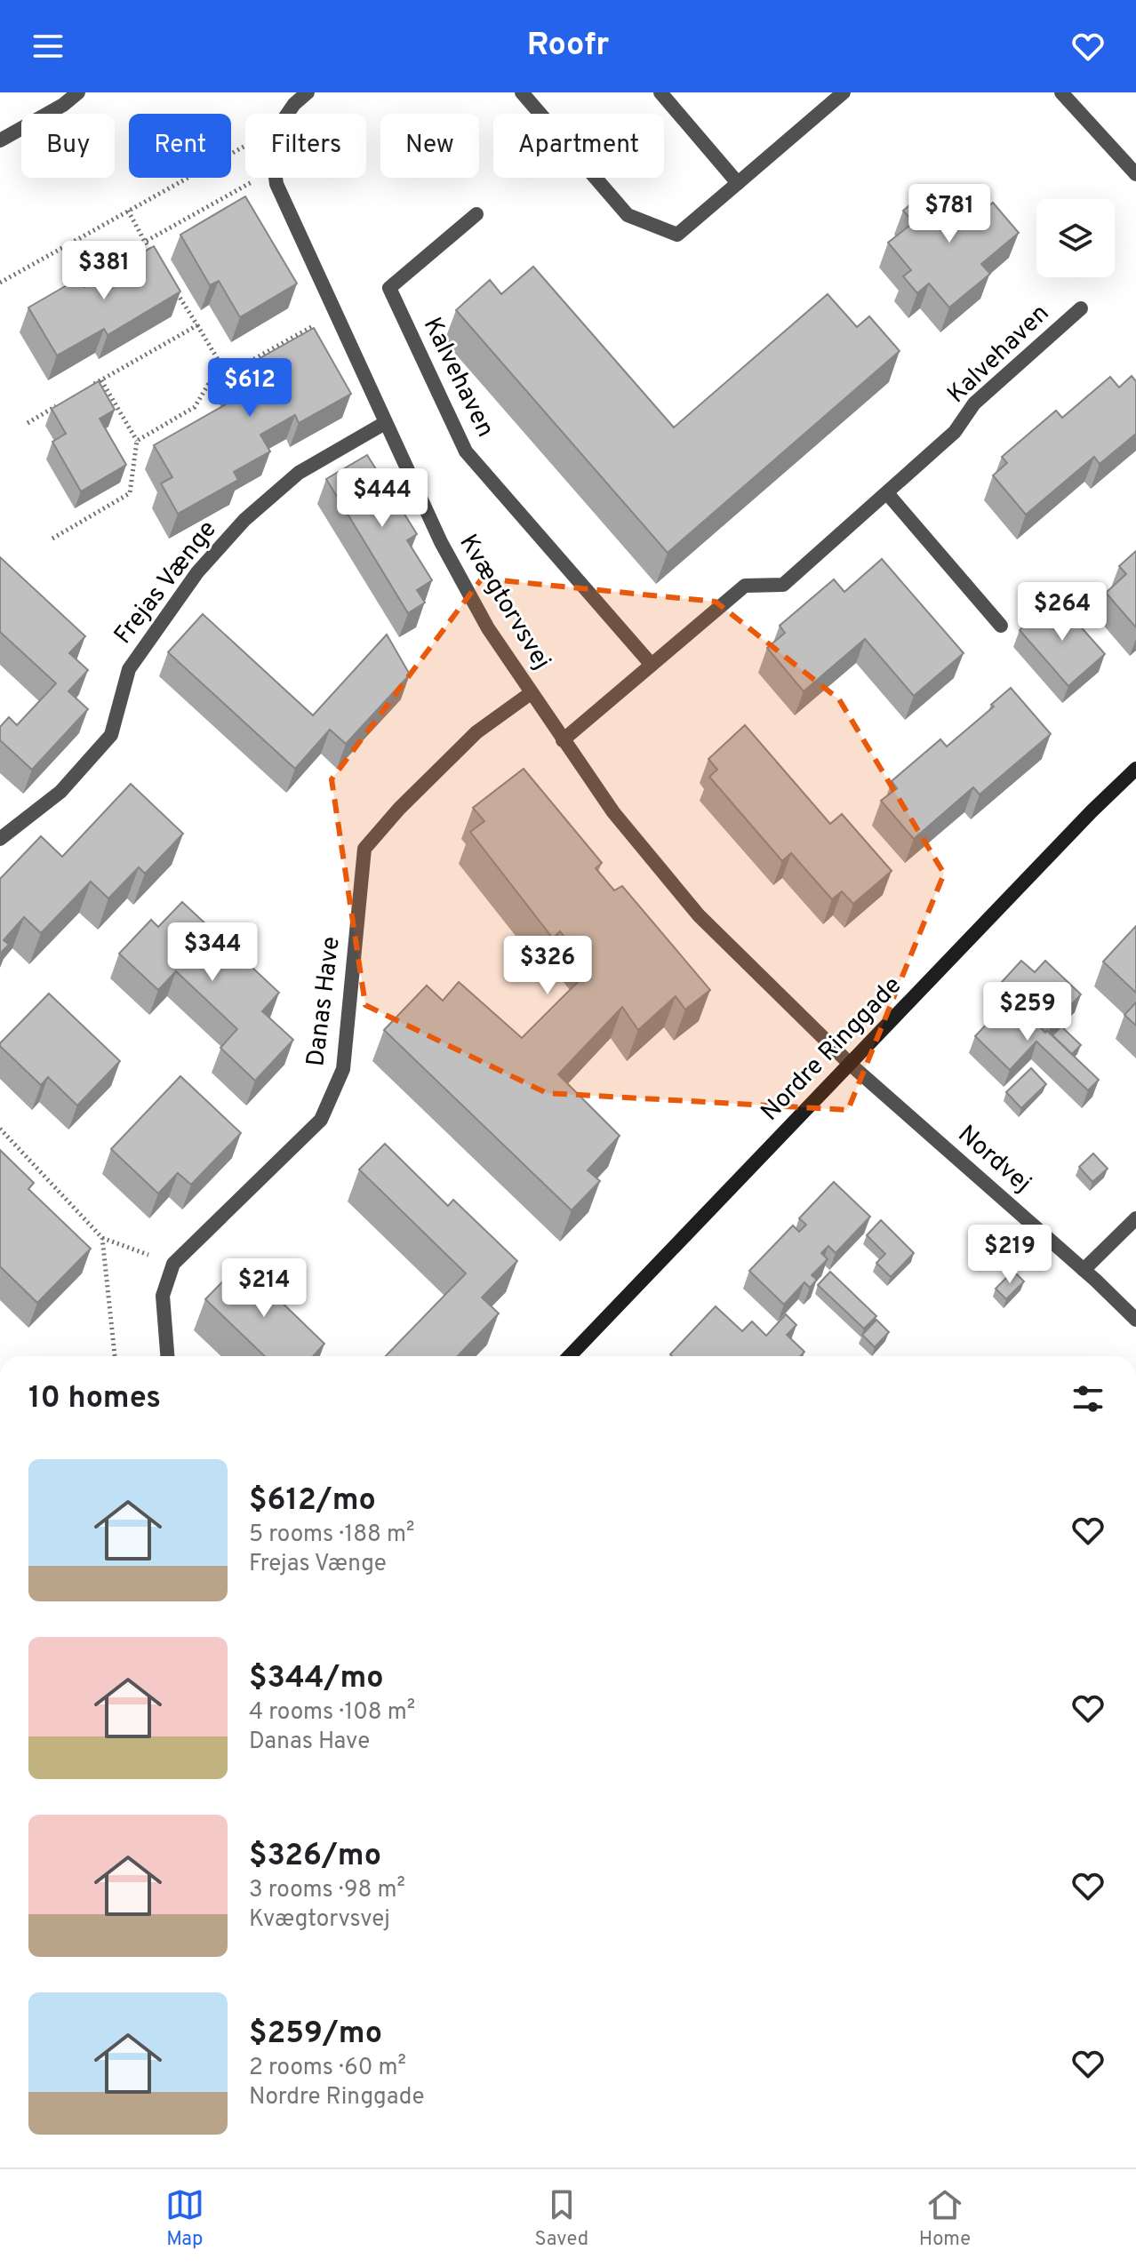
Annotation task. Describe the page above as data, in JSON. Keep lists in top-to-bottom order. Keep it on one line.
{"streets":{"street":["Kalvehaven","Frejas Vænge","Kvægtorvsvej","Danas Have","Nordre Ringgade","Nordvej"]},"crossings":[["Kalvehaven","Kvægtorvsvej"],["Frejas Vænge","Kvægtorvsvej"],["Kvægtorvsvej","Danas Have"],["Kvægtorvsvej","Nordre Ringgade"],["Kvægtorvsvej","Nordvej"],["Nordre Ringgade","Nordvej"]],"page":{"header":"Roofr","chip":["Buy","Rent","Filters","New","Apartment"],"price":["$781","$381","$612","$444","$264","$344","$326","$259","$219","$214"],"heading":"10 homes","list":[{"name":"$612/mo","note":"5 rooms · 188 m² · Frejas Vænge"},{"name":"$344/mo","note":"4 rooms · 108 m² · Danas Have"},{"name":"$326/mo","note":"3 rooms · 98 m² · Kvægtorvsvej"},{"name":"$259/mo","note":"2 rooms · 60 m² · Nordre Ringgade"}],"tabs":["Map","Saved","Home"]}}
